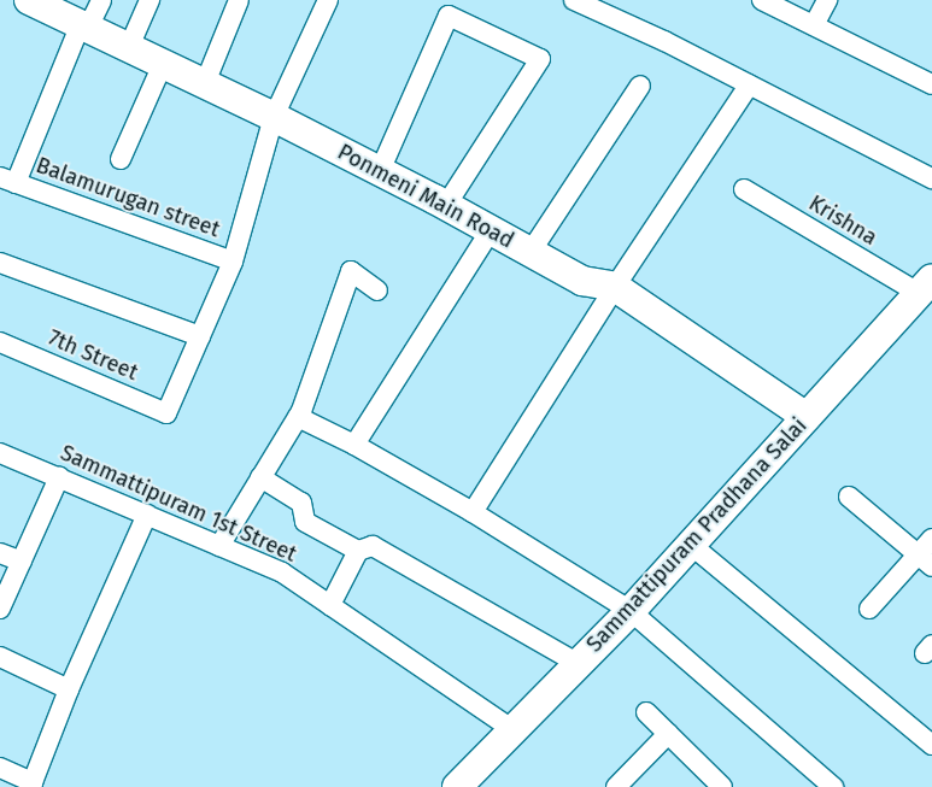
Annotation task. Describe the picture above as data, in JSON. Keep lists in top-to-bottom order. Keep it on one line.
{"streets":{"street":["Ponmeni Main Road","Balamurugan street","Krishna","7th Street","Sammattipuram 1st Street","Sammattipuram Pradhana Salai"]},"crossings":[["Ponmeni Main Road","Balamurugan street"],["Ponmeni Main Road","Sammattipuram Pradhana Salai"],["Balamurugan street","7th Street"],["Krishna","Sammattipuram Pradhana Salai"],["Sammattipuram 1st Street","Sammattipuram Pradhana Salai"]]}
